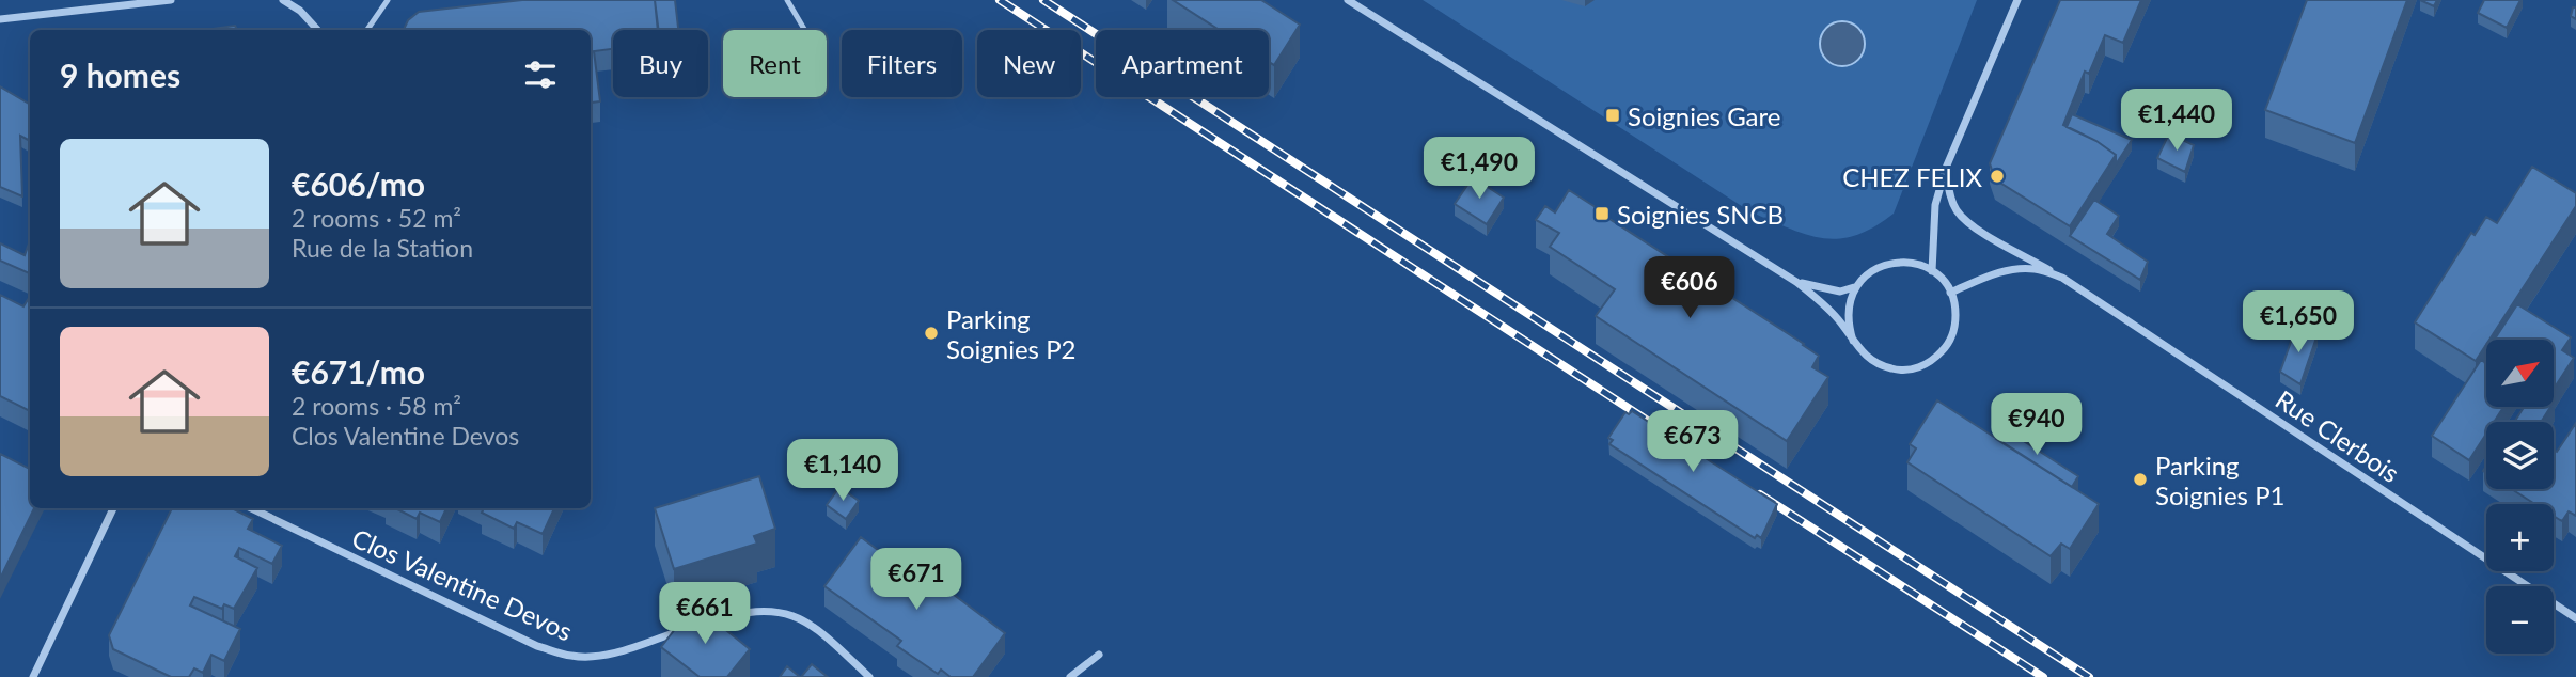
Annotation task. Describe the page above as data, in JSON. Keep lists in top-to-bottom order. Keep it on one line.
{"streets":{"street":["Rue Clerbois","Clos Valentine Devos"]},"places":{"transit":["Soignies Gare","Soignies SNCB"],"other":["CHEZ FELIX","Parking Soignies P2","Parking Soignies P1"]},"north":"top right","page":{"chip":["Buy","Rent","Filters","New","Apartment"],"heading":"9 homes","price":["€1,440","€1,490","€606","€1,650","€940","€673","€1,140","€671","€661"],"list":[{"name":"€606/mo","note":"2 rooms · 52 m² · Rue de la Station"},{"name":"€671/mo","note":"2 rooms · 58 m² · Clos Valentine Devos"}],"map_buttons":["+","−"]}}
